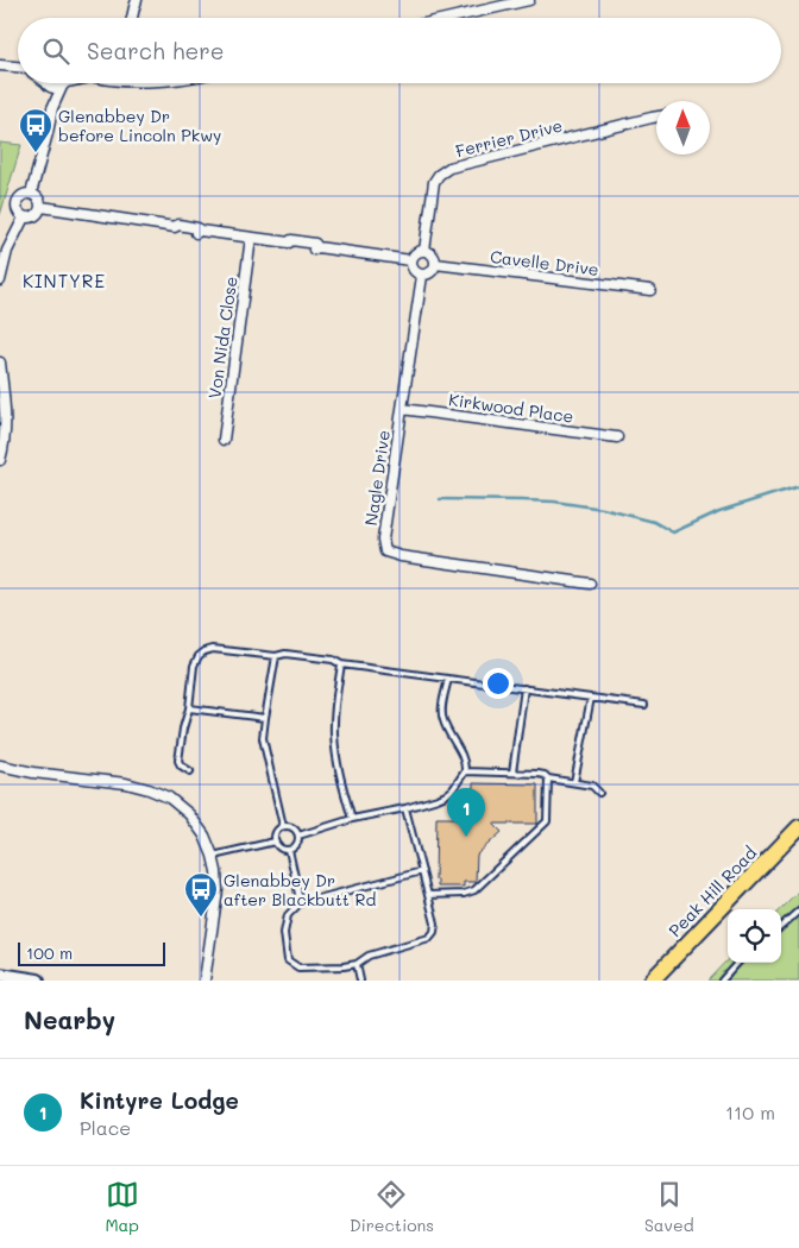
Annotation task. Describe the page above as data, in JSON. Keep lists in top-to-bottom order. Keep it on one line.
{"streets":{"highway":["Peak Hill Road"],"street":["Ferrier Drive","Cavelle Drive","Von Nida Close","Kirkwood Place","Nagle Drive"]},"crossings":[["Ferrier Drive","Cavelle Drive"],["Ferrier Drive","Nagle Drive"],["Cavelle Drive","Nagle Drive"],["Kirkwood Place","Nagle Drive"]],"districts":["KINTYRE"],"places":{"bus stop":["Glenabbey Dr before Lincoln Pkwy","Glenabbey Dr after Blackbutt Rd"]},"scale_bar":"100 m","north":"top","page":{"search":"Search here","pins":"1","scale":"100 m","heading":"Nearby","list":[{"mark":"1","name":"Kintyre Lodge","note":"Place","value":"110 m"}],"nav":["Map","Directions","Saved"]}}
